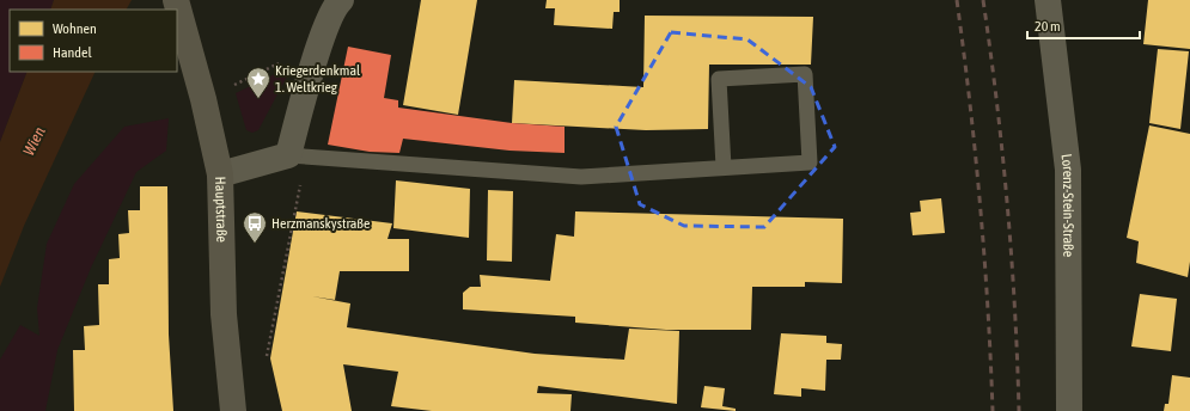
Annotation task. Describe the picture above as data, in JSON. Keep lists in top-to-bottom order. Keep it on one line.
{"streets":{"main road":["Hauptstraße"],"street":["Lorenz-Stein-Straße"]},"water":["Wien"],"places":{"place":["Kriegerdenkmal 1. Weltkrieg"],"bus stop":["Herzmanskystraße"]},"legend":["Wohnen","Handel"],"scale_bar":"20 m"}
